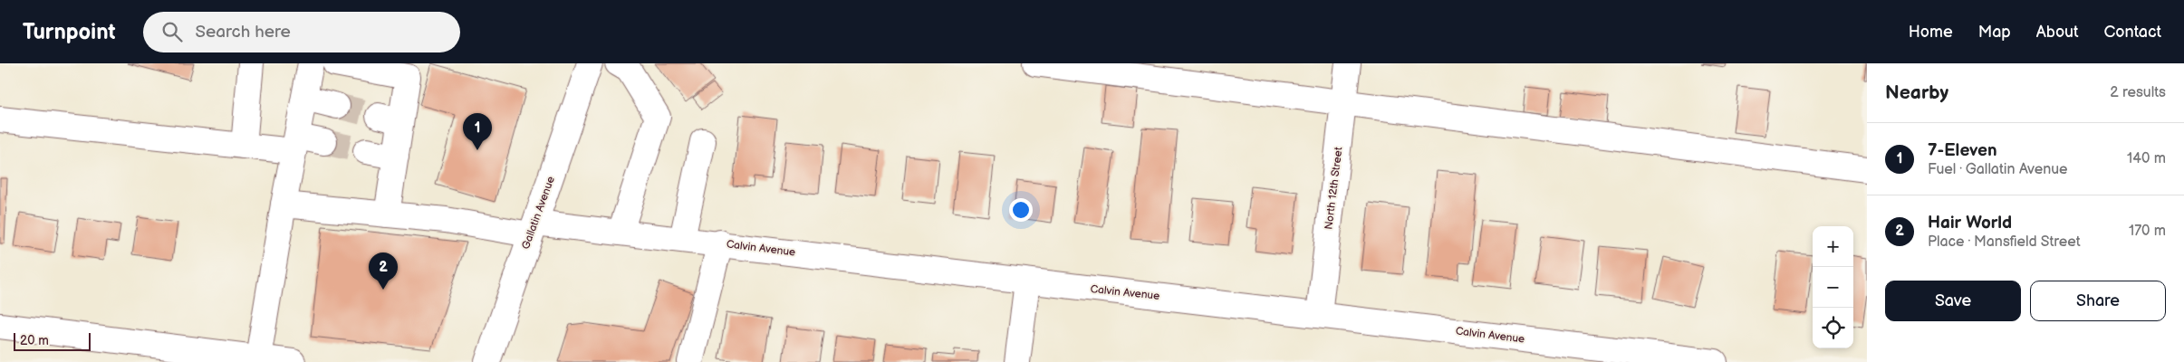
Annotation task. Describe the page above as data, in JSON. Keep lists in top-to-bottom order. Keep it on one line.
{"streets":{"street":["North 12th Street","Gallatin Avenue","Calvin Avenue"]},"crossings":[["North 12th Street","Calvin Avenue"],["Gallatin Avenue","Calvin Avenue"]],"scale_bar":"20 m","page":{"header":"Turnpoint","search":"Search here","nav":["Home","Map","About","Contact"],"heading":["Nearby","2 results"],"pins":["1","2"],"list":[{"mark":"1","name":"7-Eleven","note":"Fuel · Gallatin Avenue","value":"140 m"},{"mark":"2","name":"Hair World","note":"Place · Mansfield Street","value":"170 m"}],"map_buttons":["+","−"],"buttons":["Save","Share"],"scale":"20 m"}}
